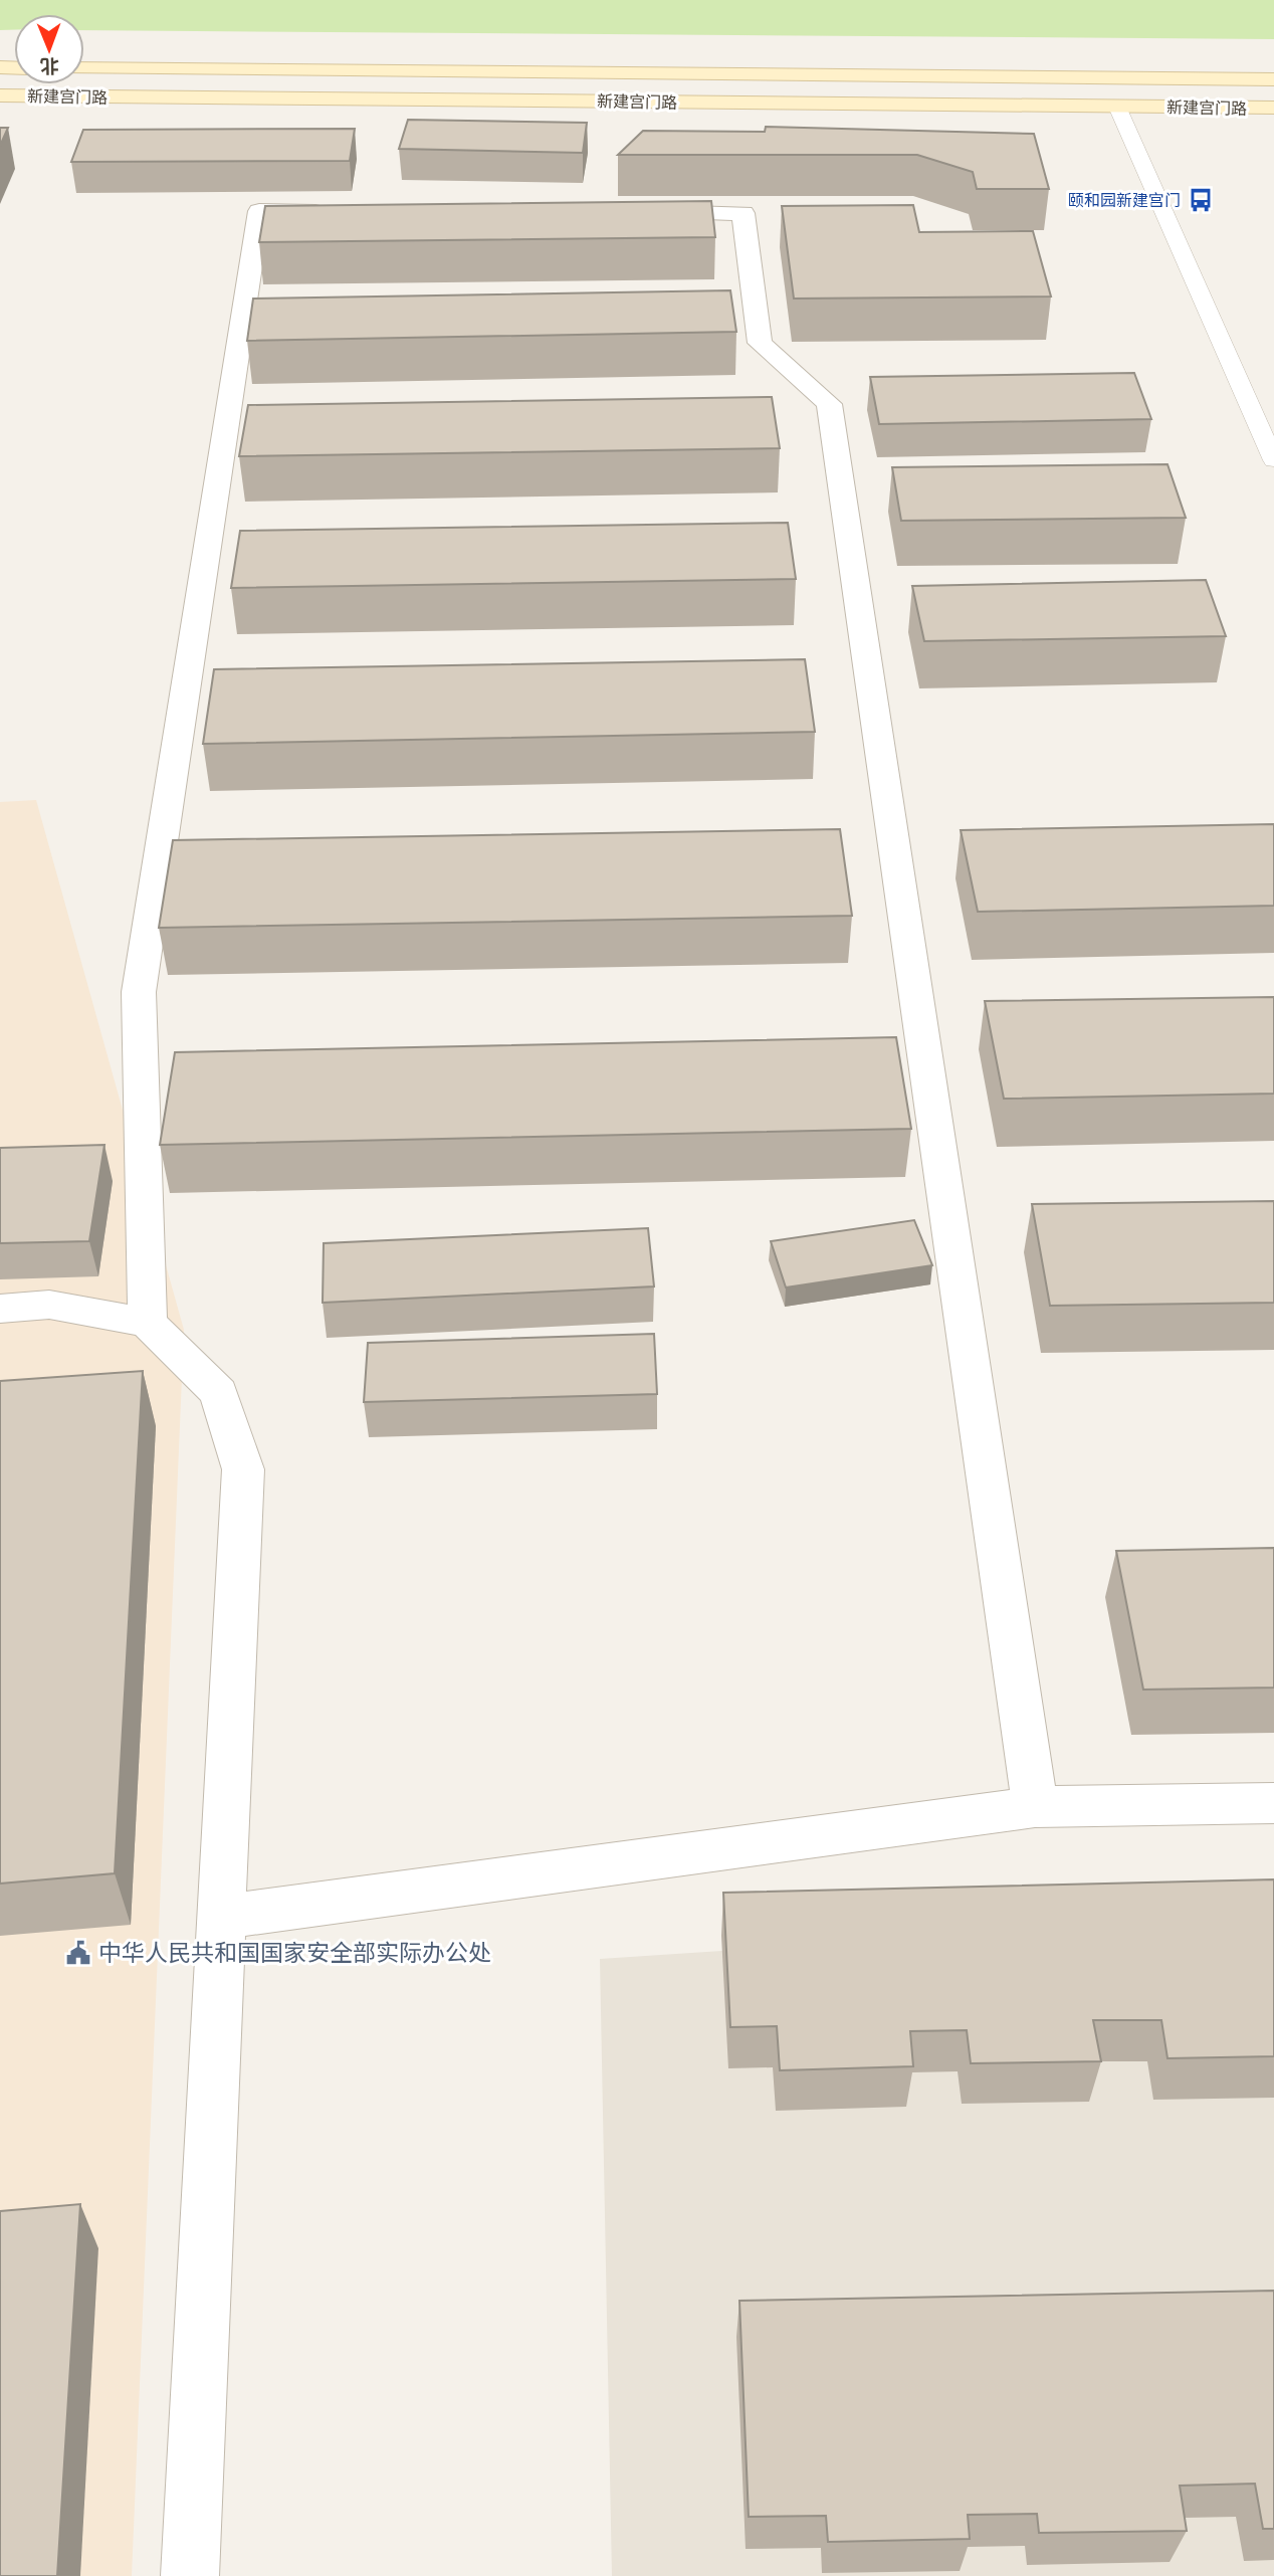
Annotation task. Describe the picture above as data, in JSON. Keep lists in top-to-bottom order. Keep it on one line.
{"streets":{"street":["新建宫门路"]},"places":{"bus stop":["颐和园新建宫门"],"public building":["中华人民共和国国家安全部实际办公处"]},"north":"bottom"}
